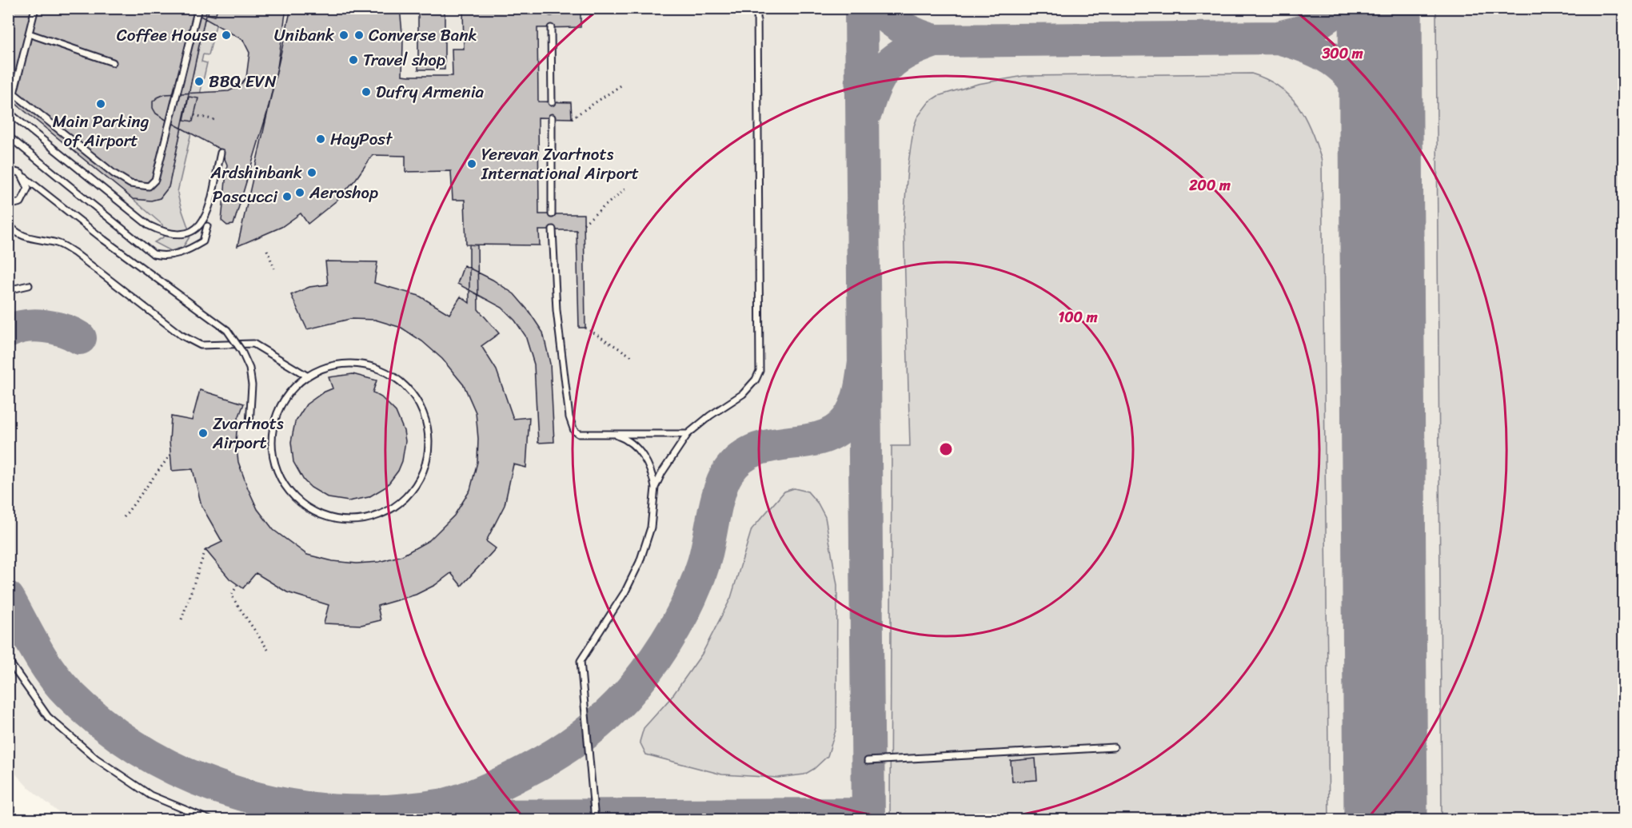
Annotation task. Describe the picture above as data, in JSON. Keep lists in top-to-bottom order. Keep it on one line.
{"places":["Coffee House","Unibank","Converse Bank","Travel shop","BBQ EVN","Dufry Armenia","Main Parking of Airport","HayPost","Yerevan Zvartnots International Airport","Ardshinbank","Aeroshop","Pascucci","Zvartnots Airport"],"rings":["300 m","200 m","100 m"]}
